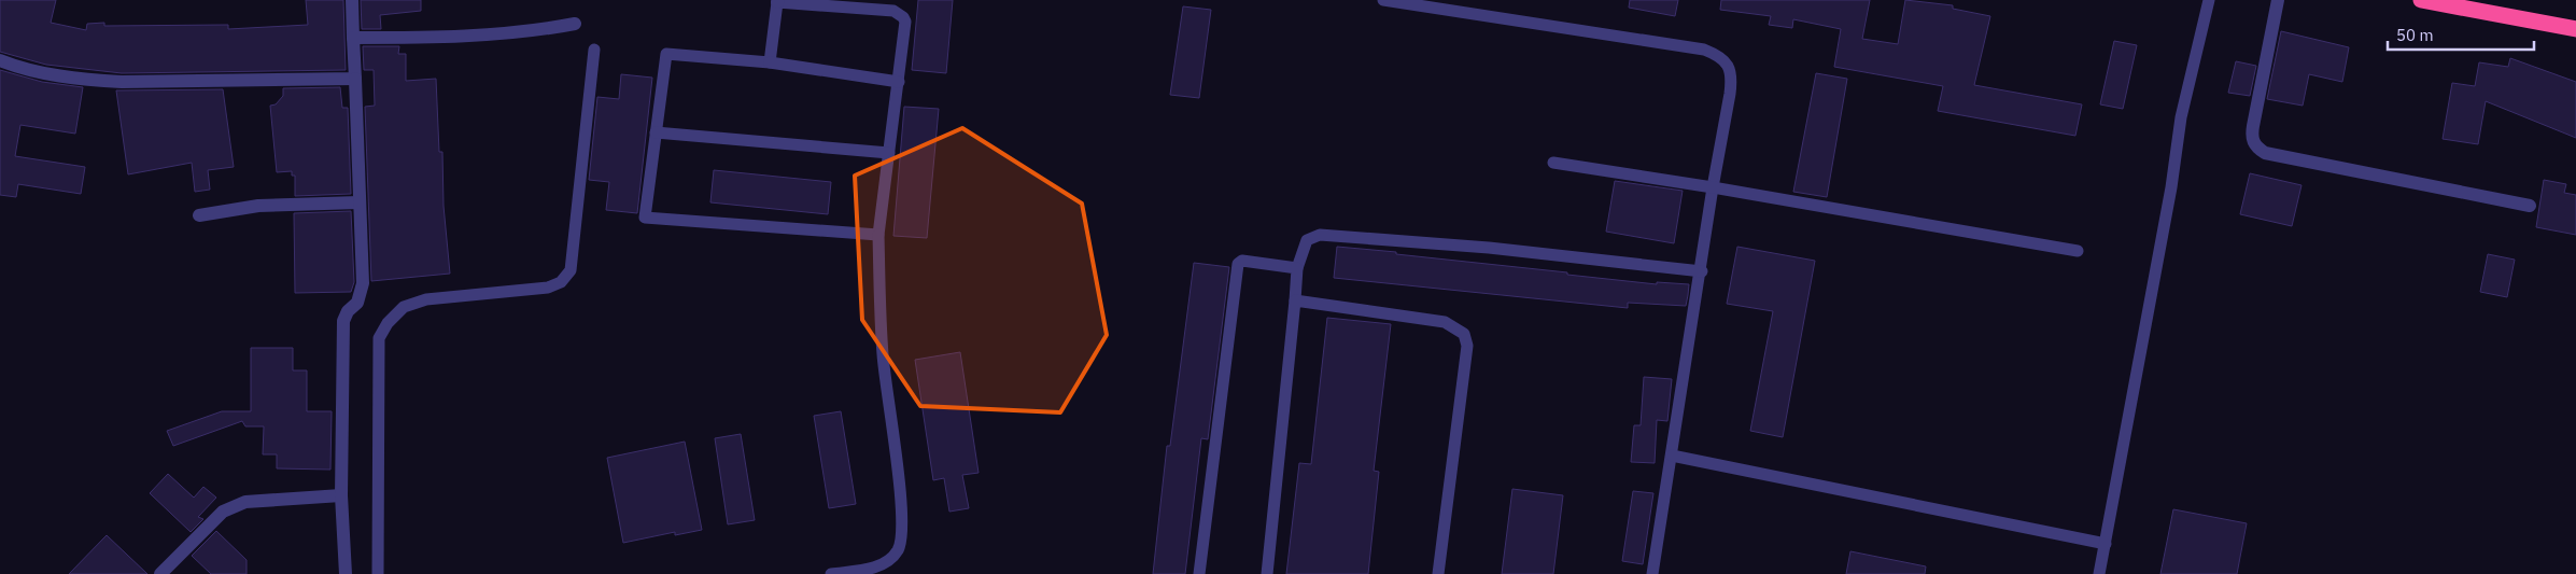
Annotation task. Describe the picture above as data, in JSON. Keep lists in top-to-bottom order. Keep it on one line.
{"scale_bar":"50 m"}
